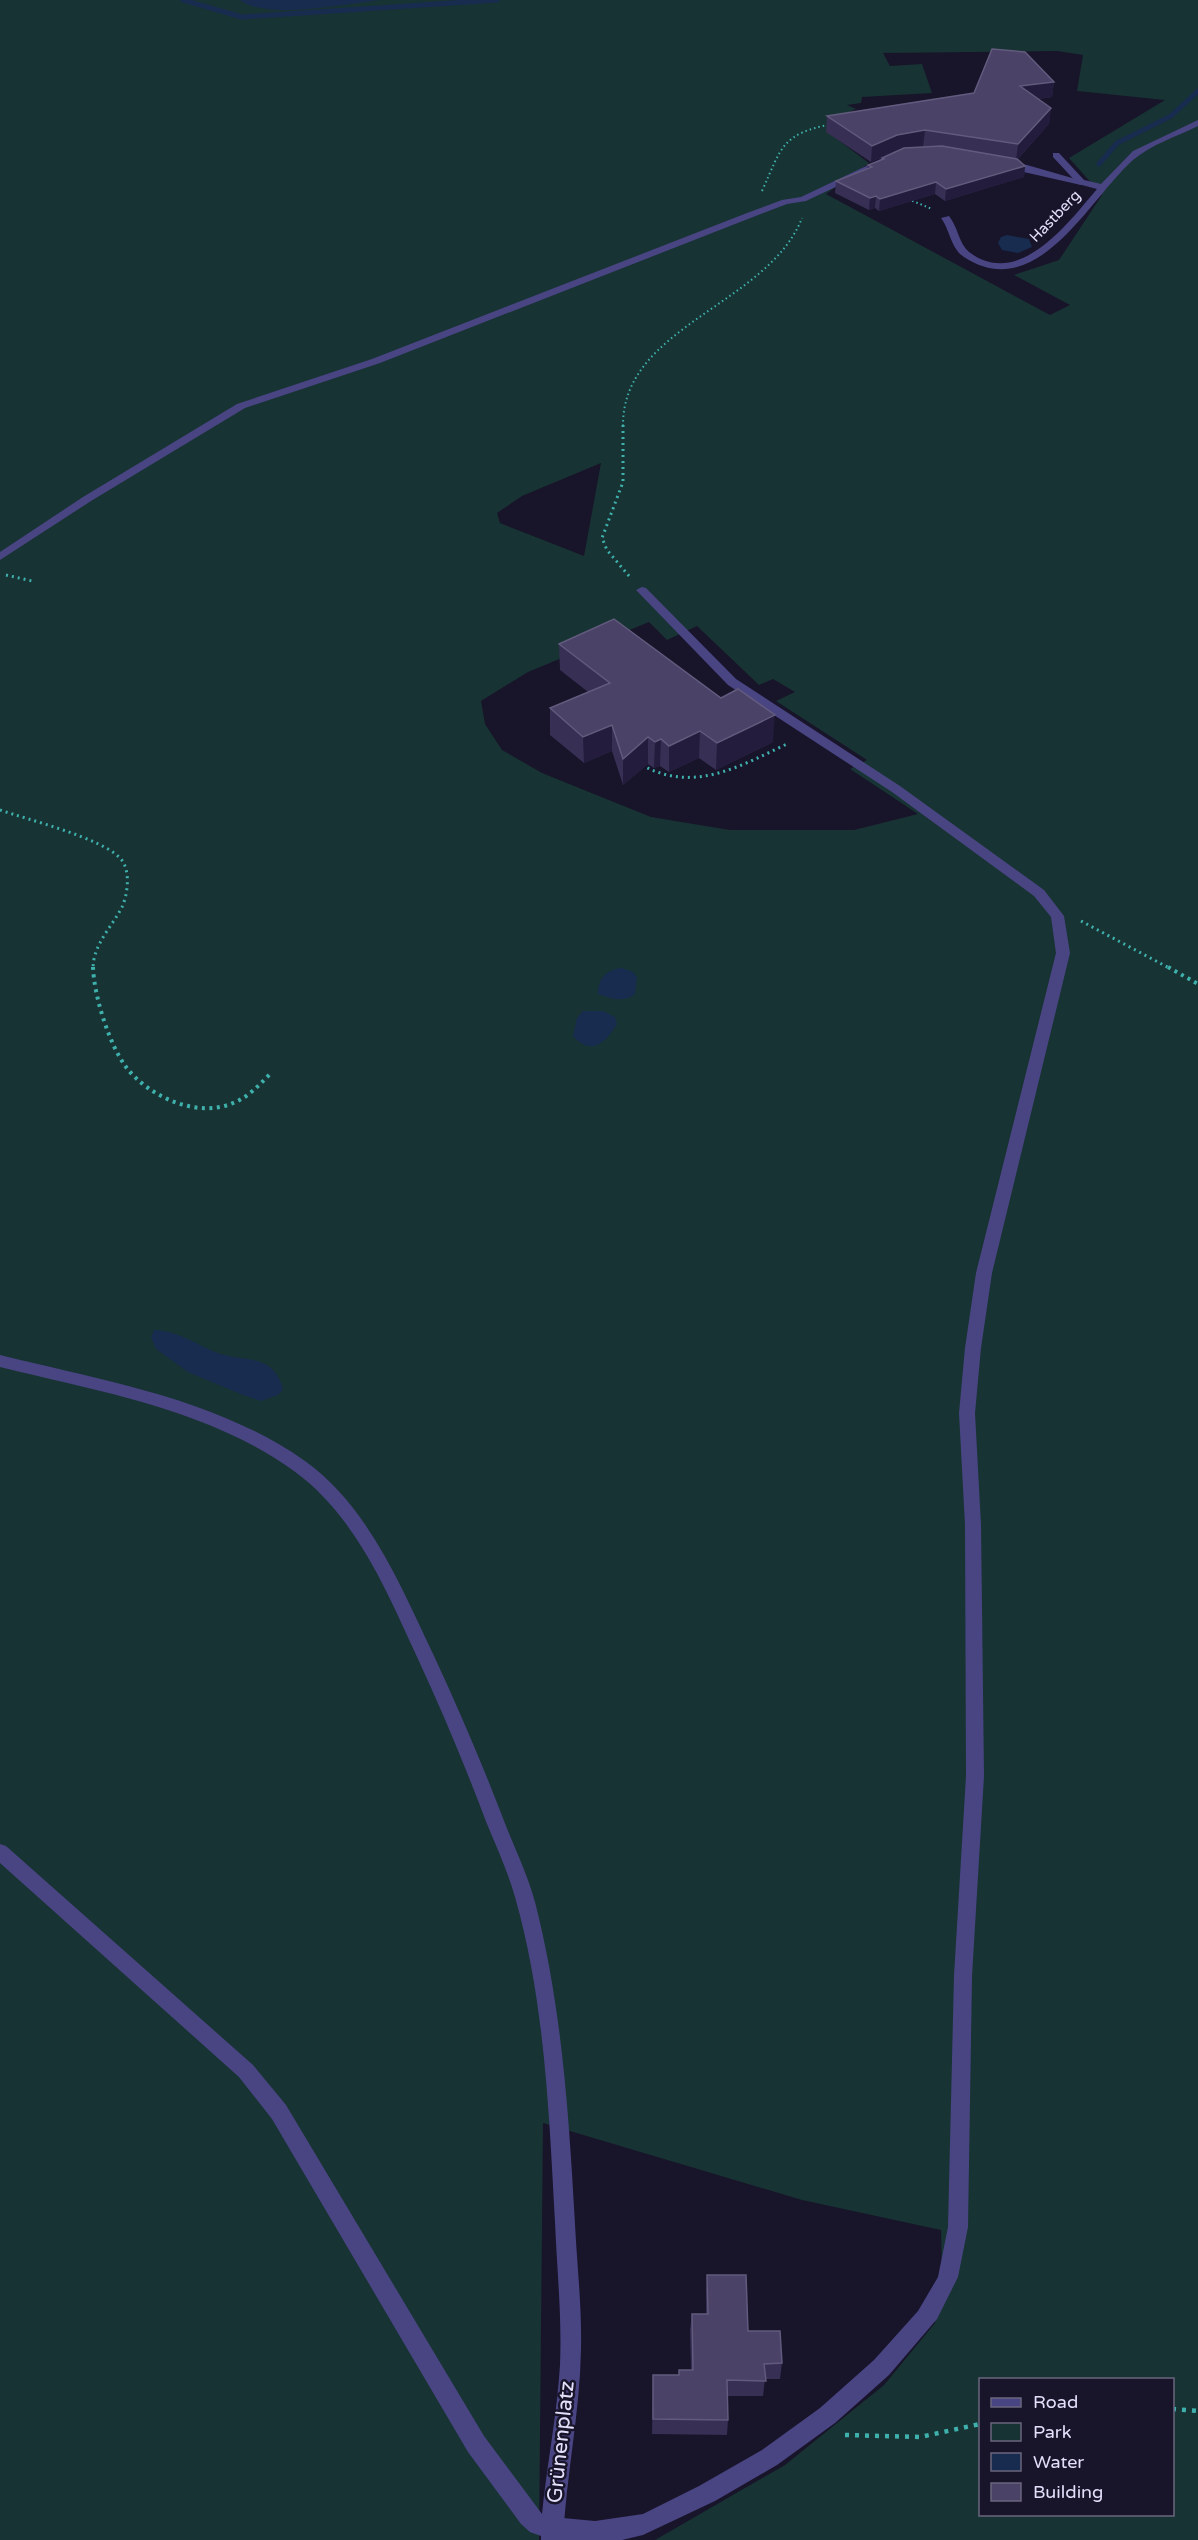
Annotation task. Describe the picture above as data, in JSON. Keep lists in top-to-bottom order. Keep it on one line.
{"streets":{"street":["Hastberg","Grünenplatz"]},"legend":["Road","Park","Water","Building"]}
